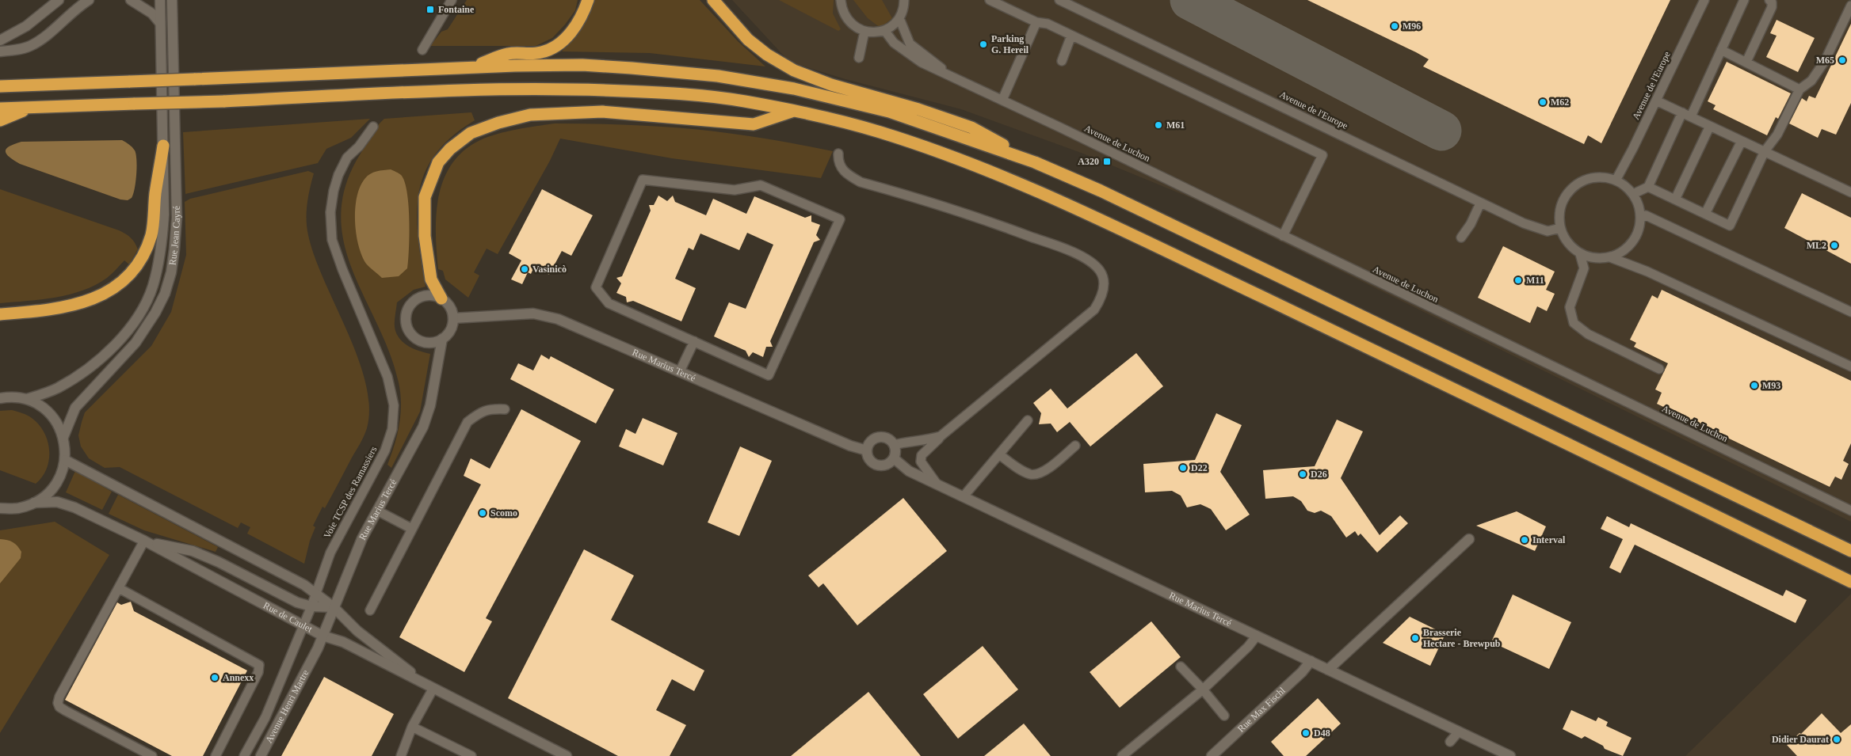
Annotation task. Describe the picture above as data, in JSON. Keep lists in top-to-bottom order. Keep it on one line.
{"streets":{"main road":["Rue Jean Cayré","Rue Marius Tercé","Rue de Caulet","Avenue Henri Martre","Rue Max Fischl"],"lane":["Avenue de l'Europe","Avenue de Luchon","Voie TCSP des Ramassiers"]},"crossings":[["Rue Marius Tercé","Rue de Caulet"],["Rue Marius Tercé","Avenue Henri Martre"],["Rue Marius Tercé","Rue Max Fischl"],["Voie TCSP des Ramassiers","Rue de Caulet"]],"places":{"transit":["Fontaine","A320"],"other":["M96","Parking G. Hereil","M65","M62","M61","ML2","Vasinicò","M11","M93","D22","D26","Scomo","Interval","Brasserie Hectare - Brewpub","Annexx","D48","Didier Daurat"]}}
